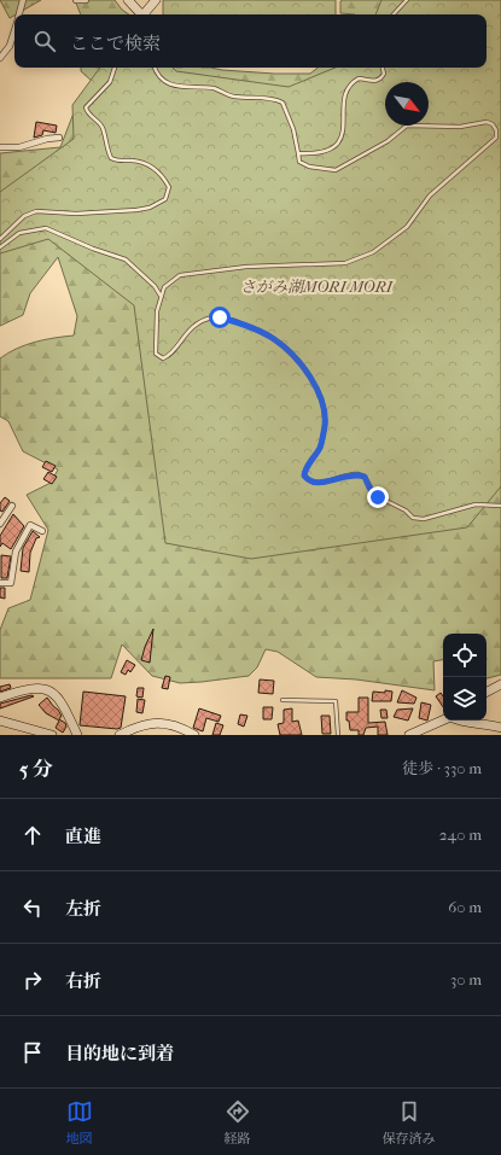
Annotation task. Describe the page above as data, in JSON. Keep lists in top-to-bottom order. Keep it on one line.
{"parks":["さがみ湖MORI MORI"],"north":"bottom right","page":{"search":"ここで検索","heading":["5 分","徒歩 · 330 m"],"list":[["直進","240 m"],["左折","60 m"],["右折","30 m"],"目的地に到着"],"nav":["地図","経路","保存済み"]}}
